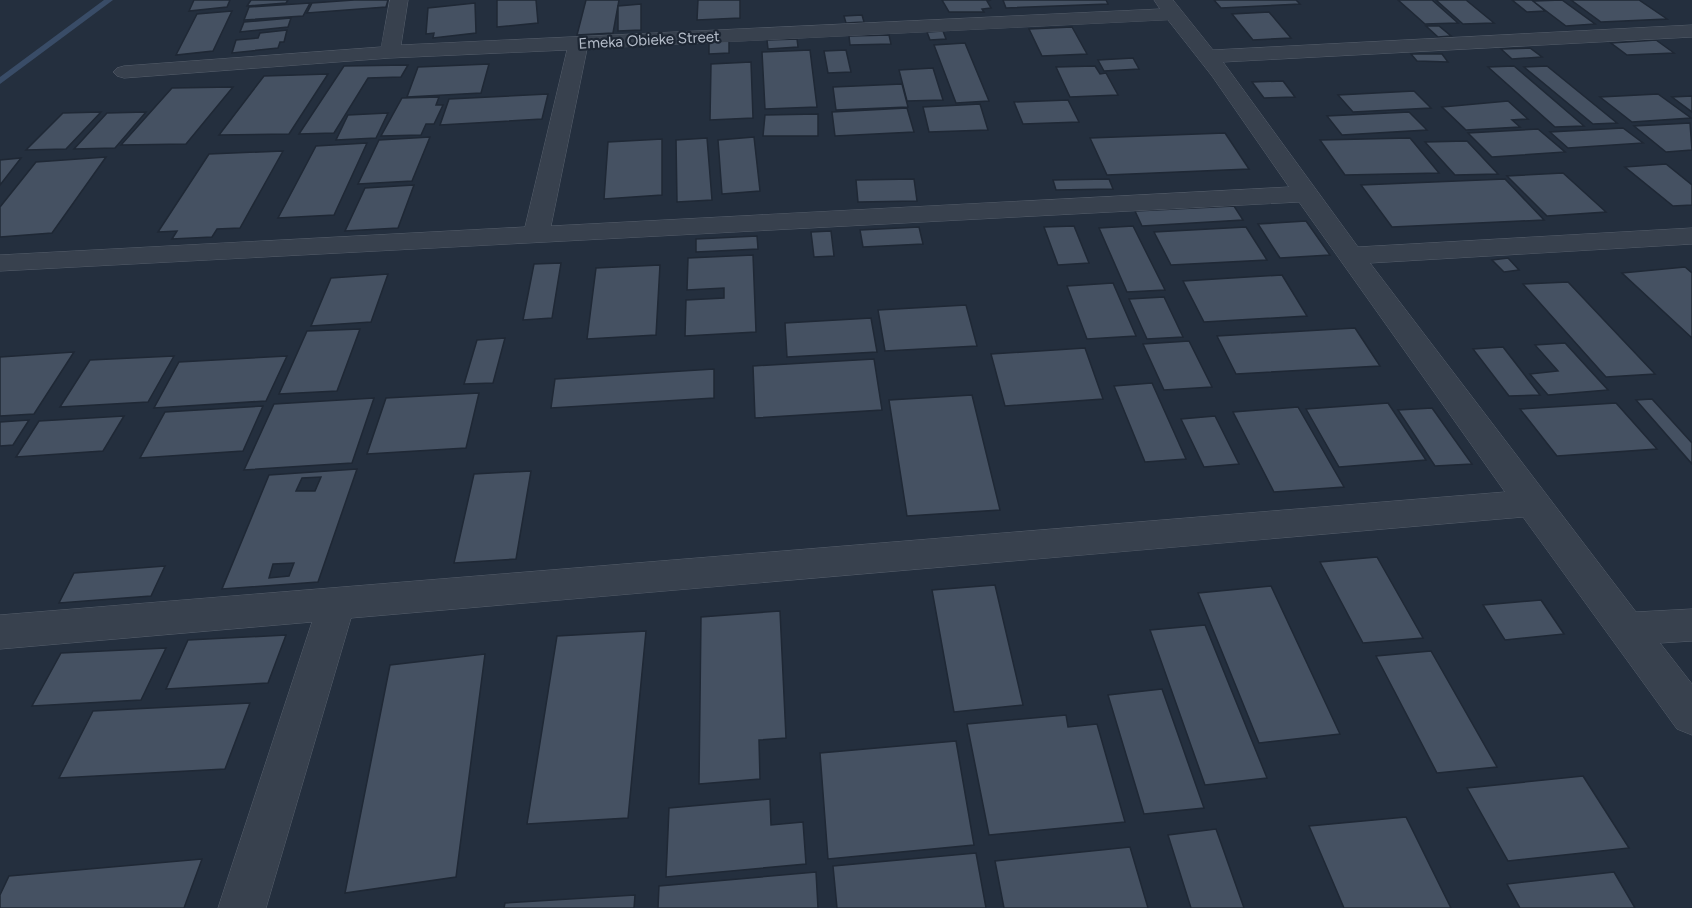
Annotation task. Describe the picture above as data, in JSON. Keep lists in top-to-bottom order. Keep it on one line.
{"streets":{"street":["Emeka Obieke Street"]}}
